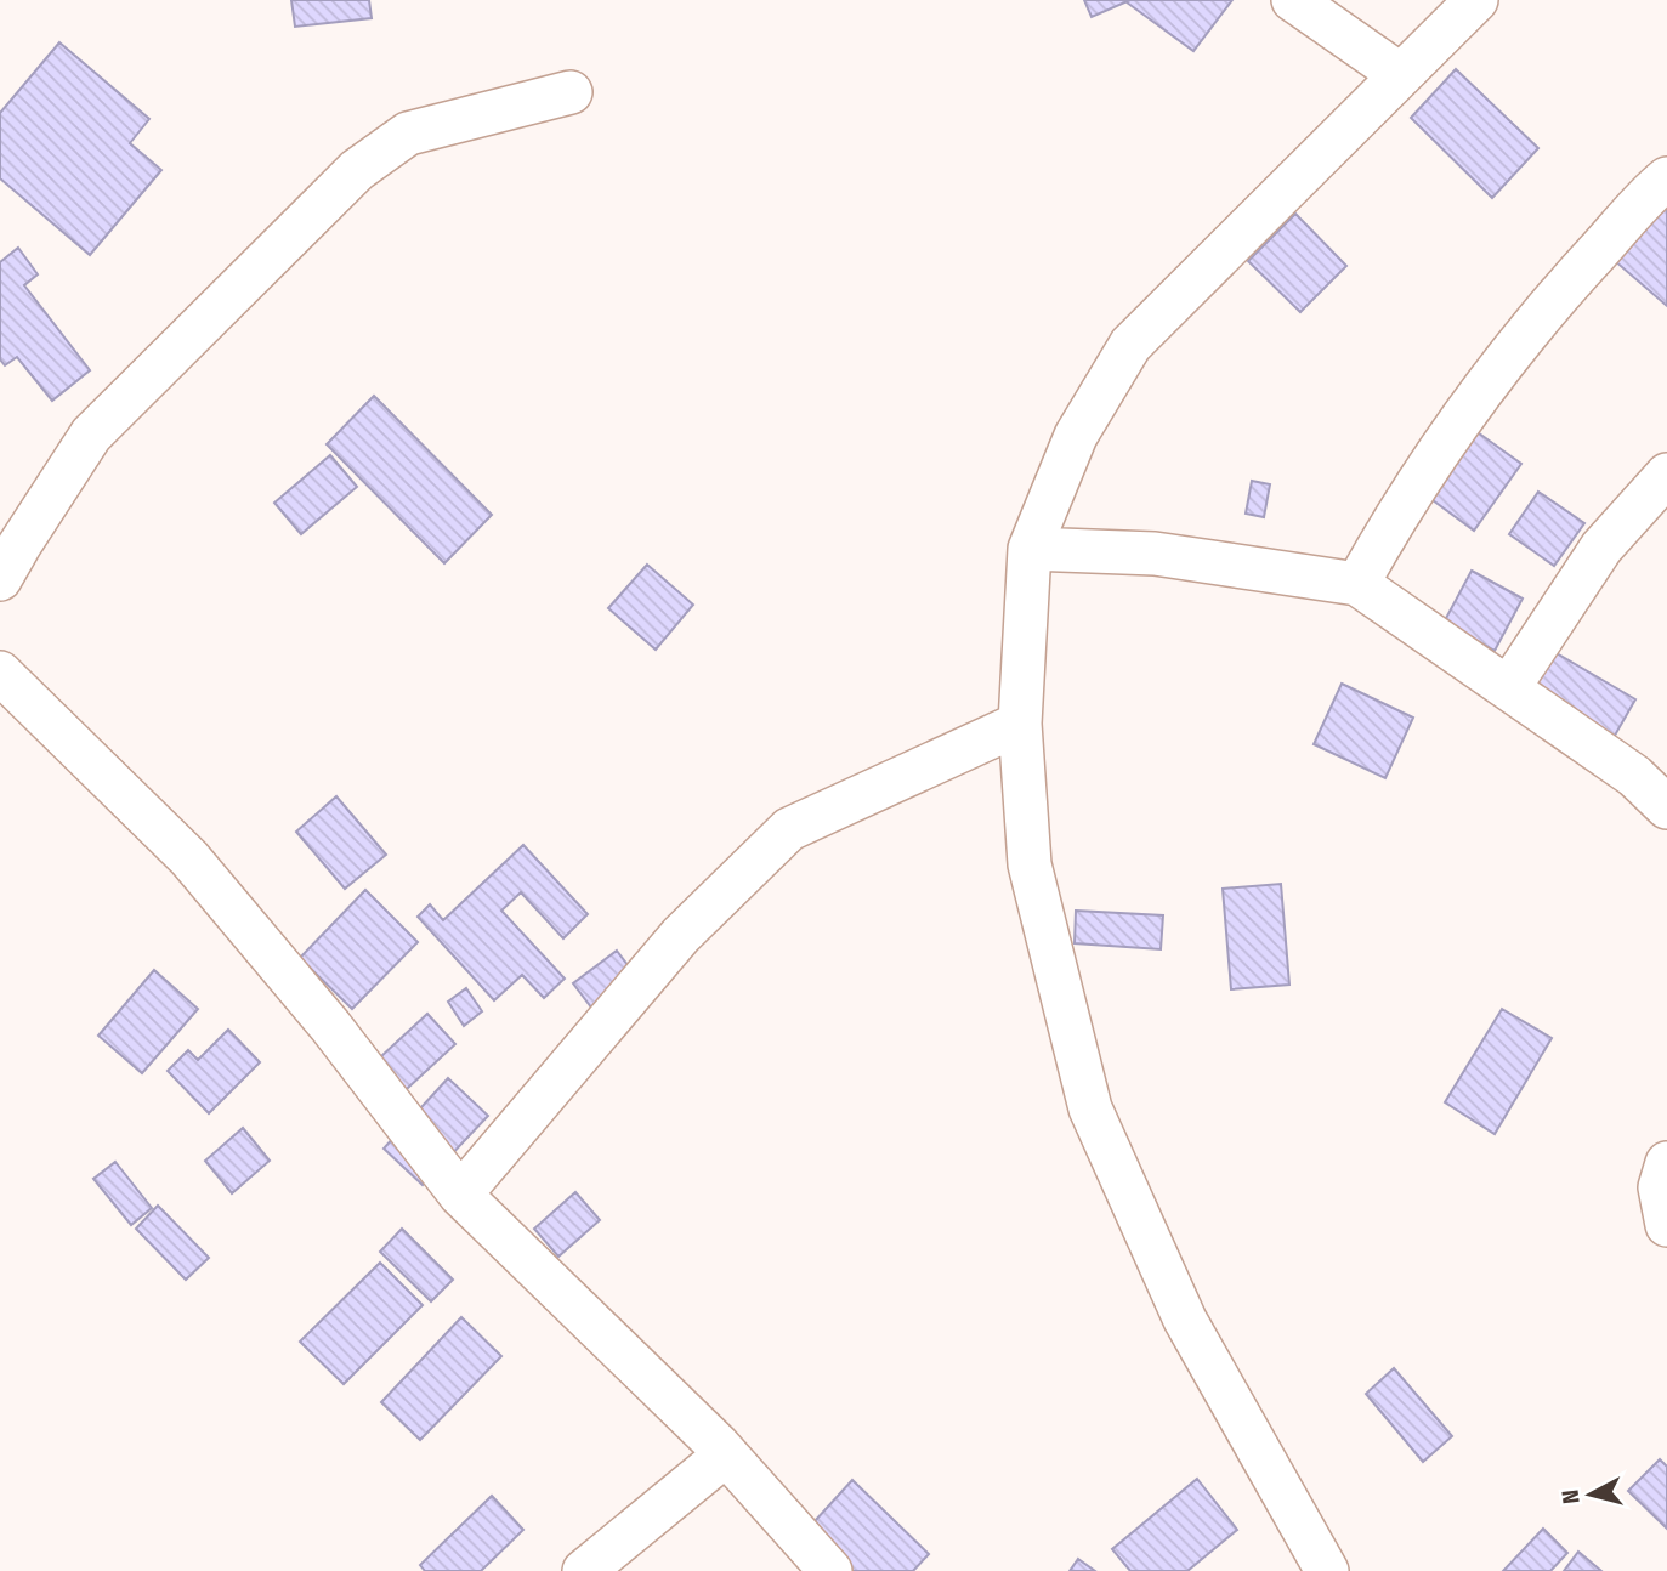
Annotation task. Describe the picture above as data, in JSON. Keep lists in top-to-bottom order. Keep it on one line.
{"north":"left"}
